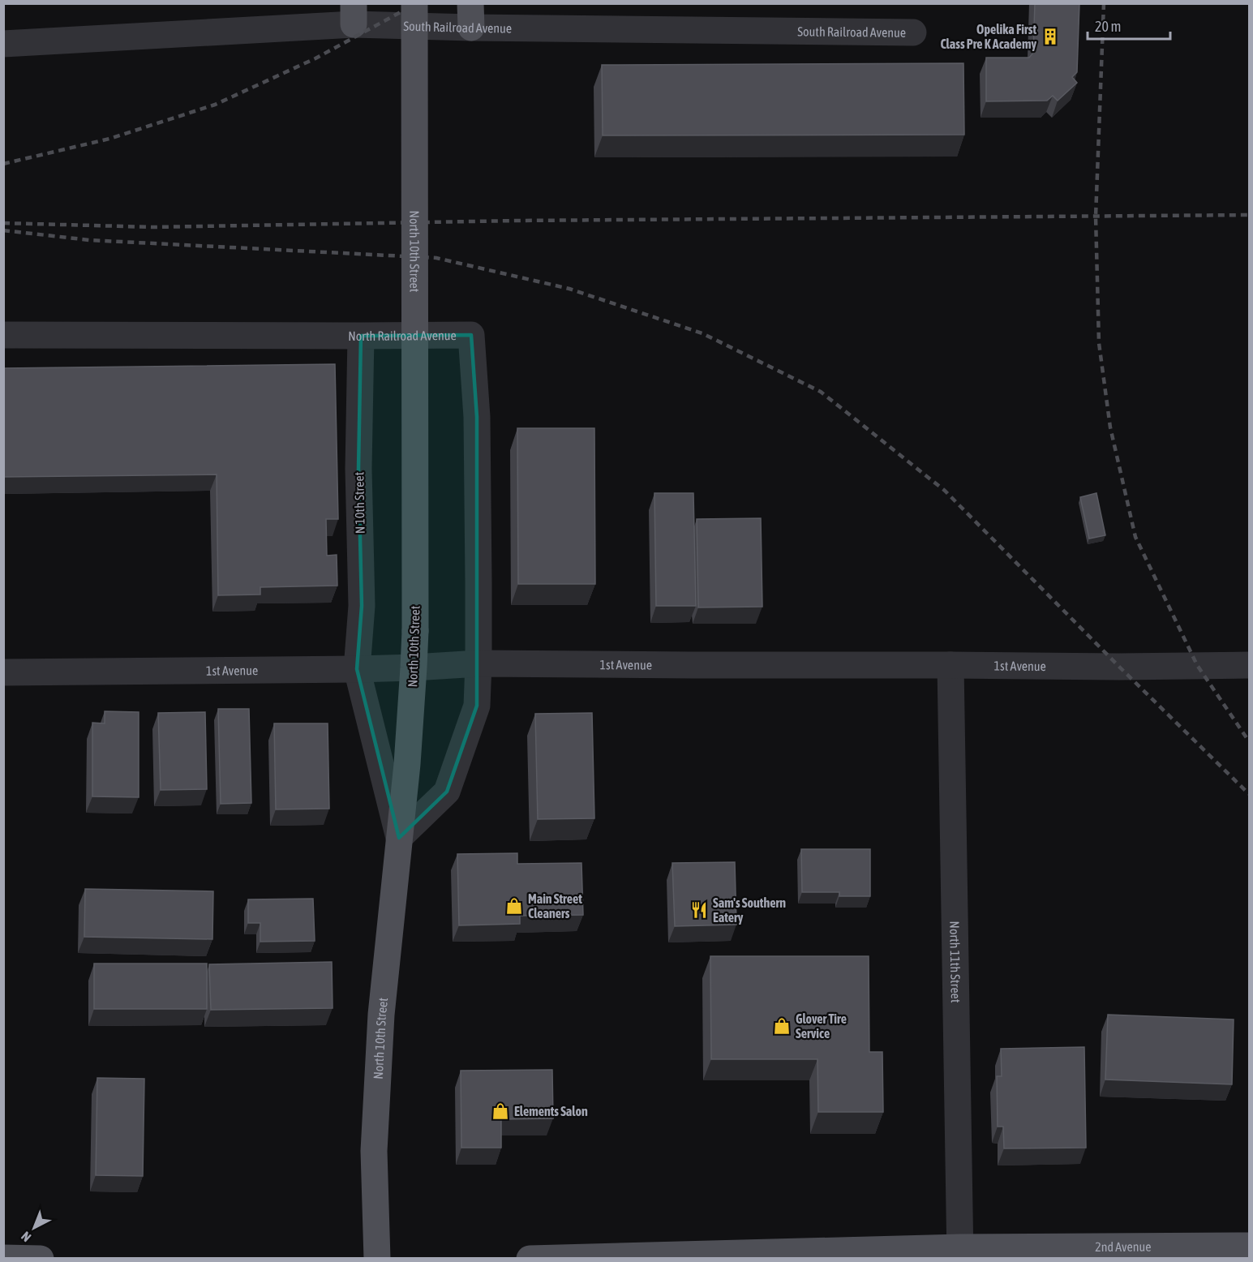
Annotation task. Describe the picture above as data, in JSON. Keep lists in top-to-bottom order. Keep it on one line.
{"streets":{"main road":["North 10th Street","2nd Avenue"],"street":["South Railroad Avenue","North Railroad Avenue","N 10th Street","1st Avenue","North 11th Street"]},"crossings":[["North 10th Street","North Railroad Avenue"],["North 10th Street","N 10th Street"],["North 10th Street","1st Avenue"],["North Railroad Avenue","N 10th Street"],["North Railroad Avenue","1st Avenue"],["N 10th Street","1st Avenue"],["1st Avenue","North 11th Street"],["North 11th Street","2nd Avenue"]],"places":{"building":["Opelika First Class Pre K Academy"],"shop":["Main Street Cleaners","Glover Tire Service","Elements Salon"],"restaurant":["Sam's Southern Eatery"]},"scale_bar":"20 m","north":"bottom left"}
